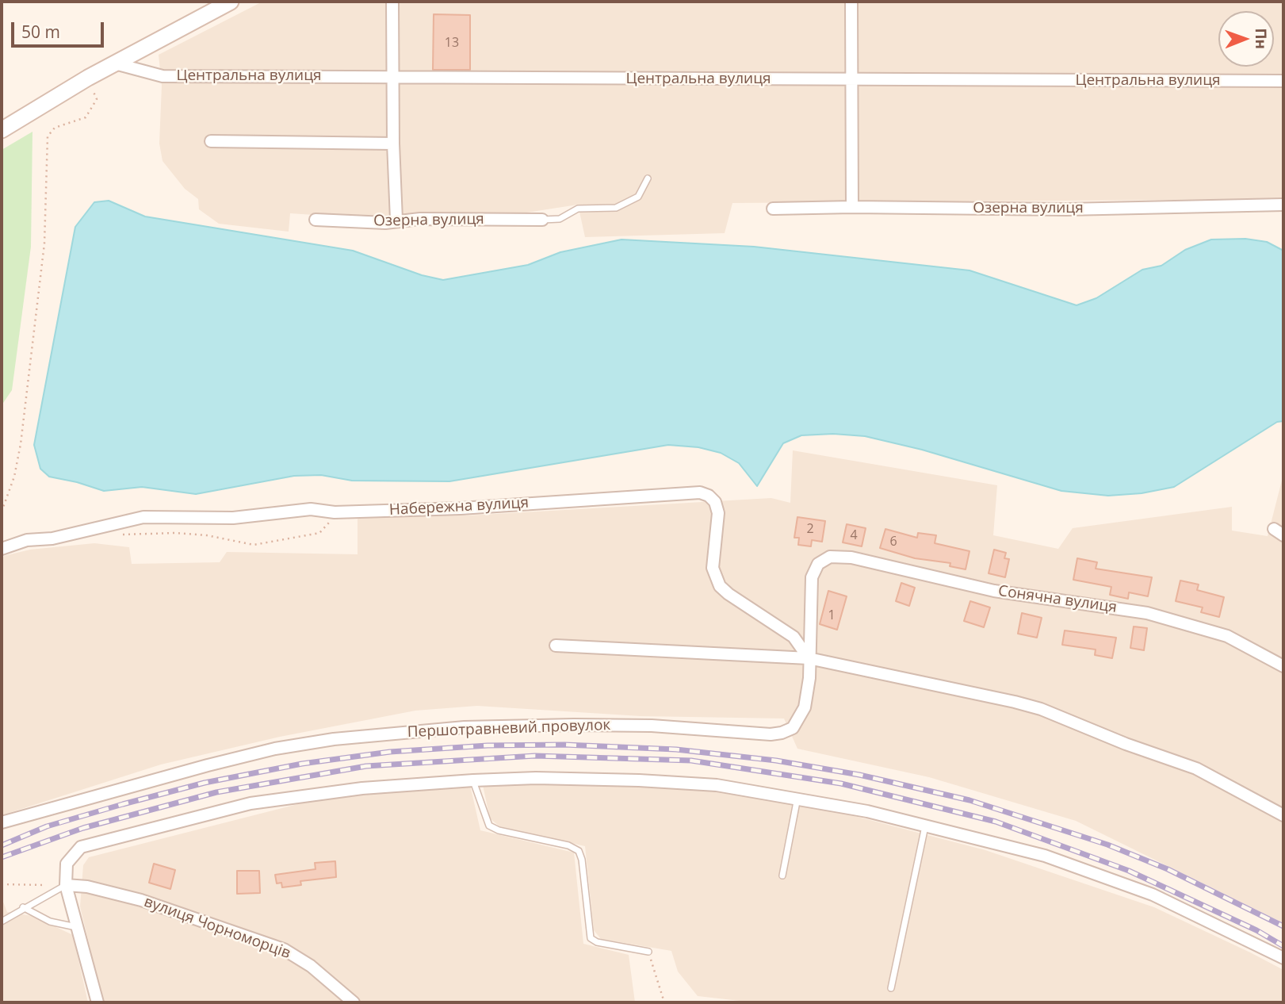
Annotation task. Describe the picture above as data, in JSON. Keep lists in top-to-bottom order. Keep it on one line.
{"streets":{"street":["Центральна вулиця","Озерна вулиця","Набережна вулиця","Сонячна вулиця","Першотравневий провулок","вулиця Чорноморців"]},"crossings":[["Набережна вулиця","Сонячна вулиця"],["Набережна вулиця","Першотравневий провулок"],["Сонячна вулиця","Першотравневий провулок"]],"house_numbers":["13","2","4","6","1"],"scale_bar":"50 m","north":"right"}
